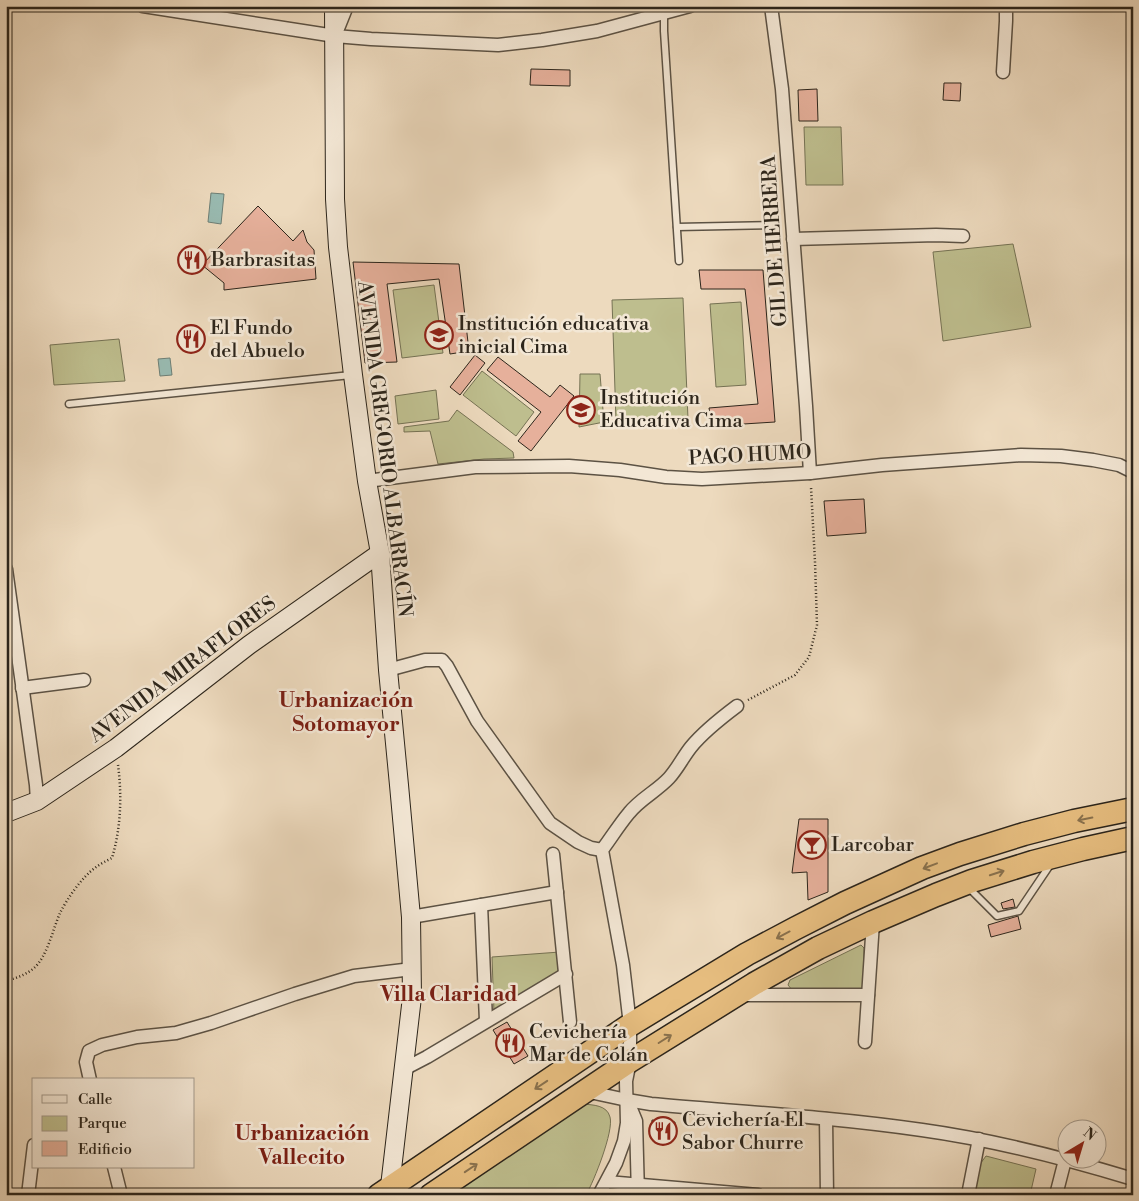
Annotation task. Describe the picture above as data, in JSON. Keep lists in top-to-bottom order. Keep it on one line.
{"streets":{"street":["GIL DE HERRERA","AVENIDA GREGORIO ALBARRACÍN","PAGO HUMO","AVENIDA MIRAFLORES"]},"crossings":[["GIL DE HERRERA","PAGO HUMO"],["AVENIDA GREGORIO ALBARRACÍN","PAGO HUMO"],["AVENIDA GREGORIO ALBARRACÍN","AVENIDA MIRAFLORES"]],"districts":["Urbanización Sotomayor","Villa Claridad","Urbanización Vallecito"],"places":{"restaurant":["Barbrasitas","El Fundo del Abuelo","Cevichería Mar de Colán","Cevichería El Sabor Churre"],"school or university":["Institución educativa inicial Cima","Institución Educativa Cima"],"bar":["Larcobar"]},"legend":["Calle","Parque","Edificio"],"north":"top right"}
